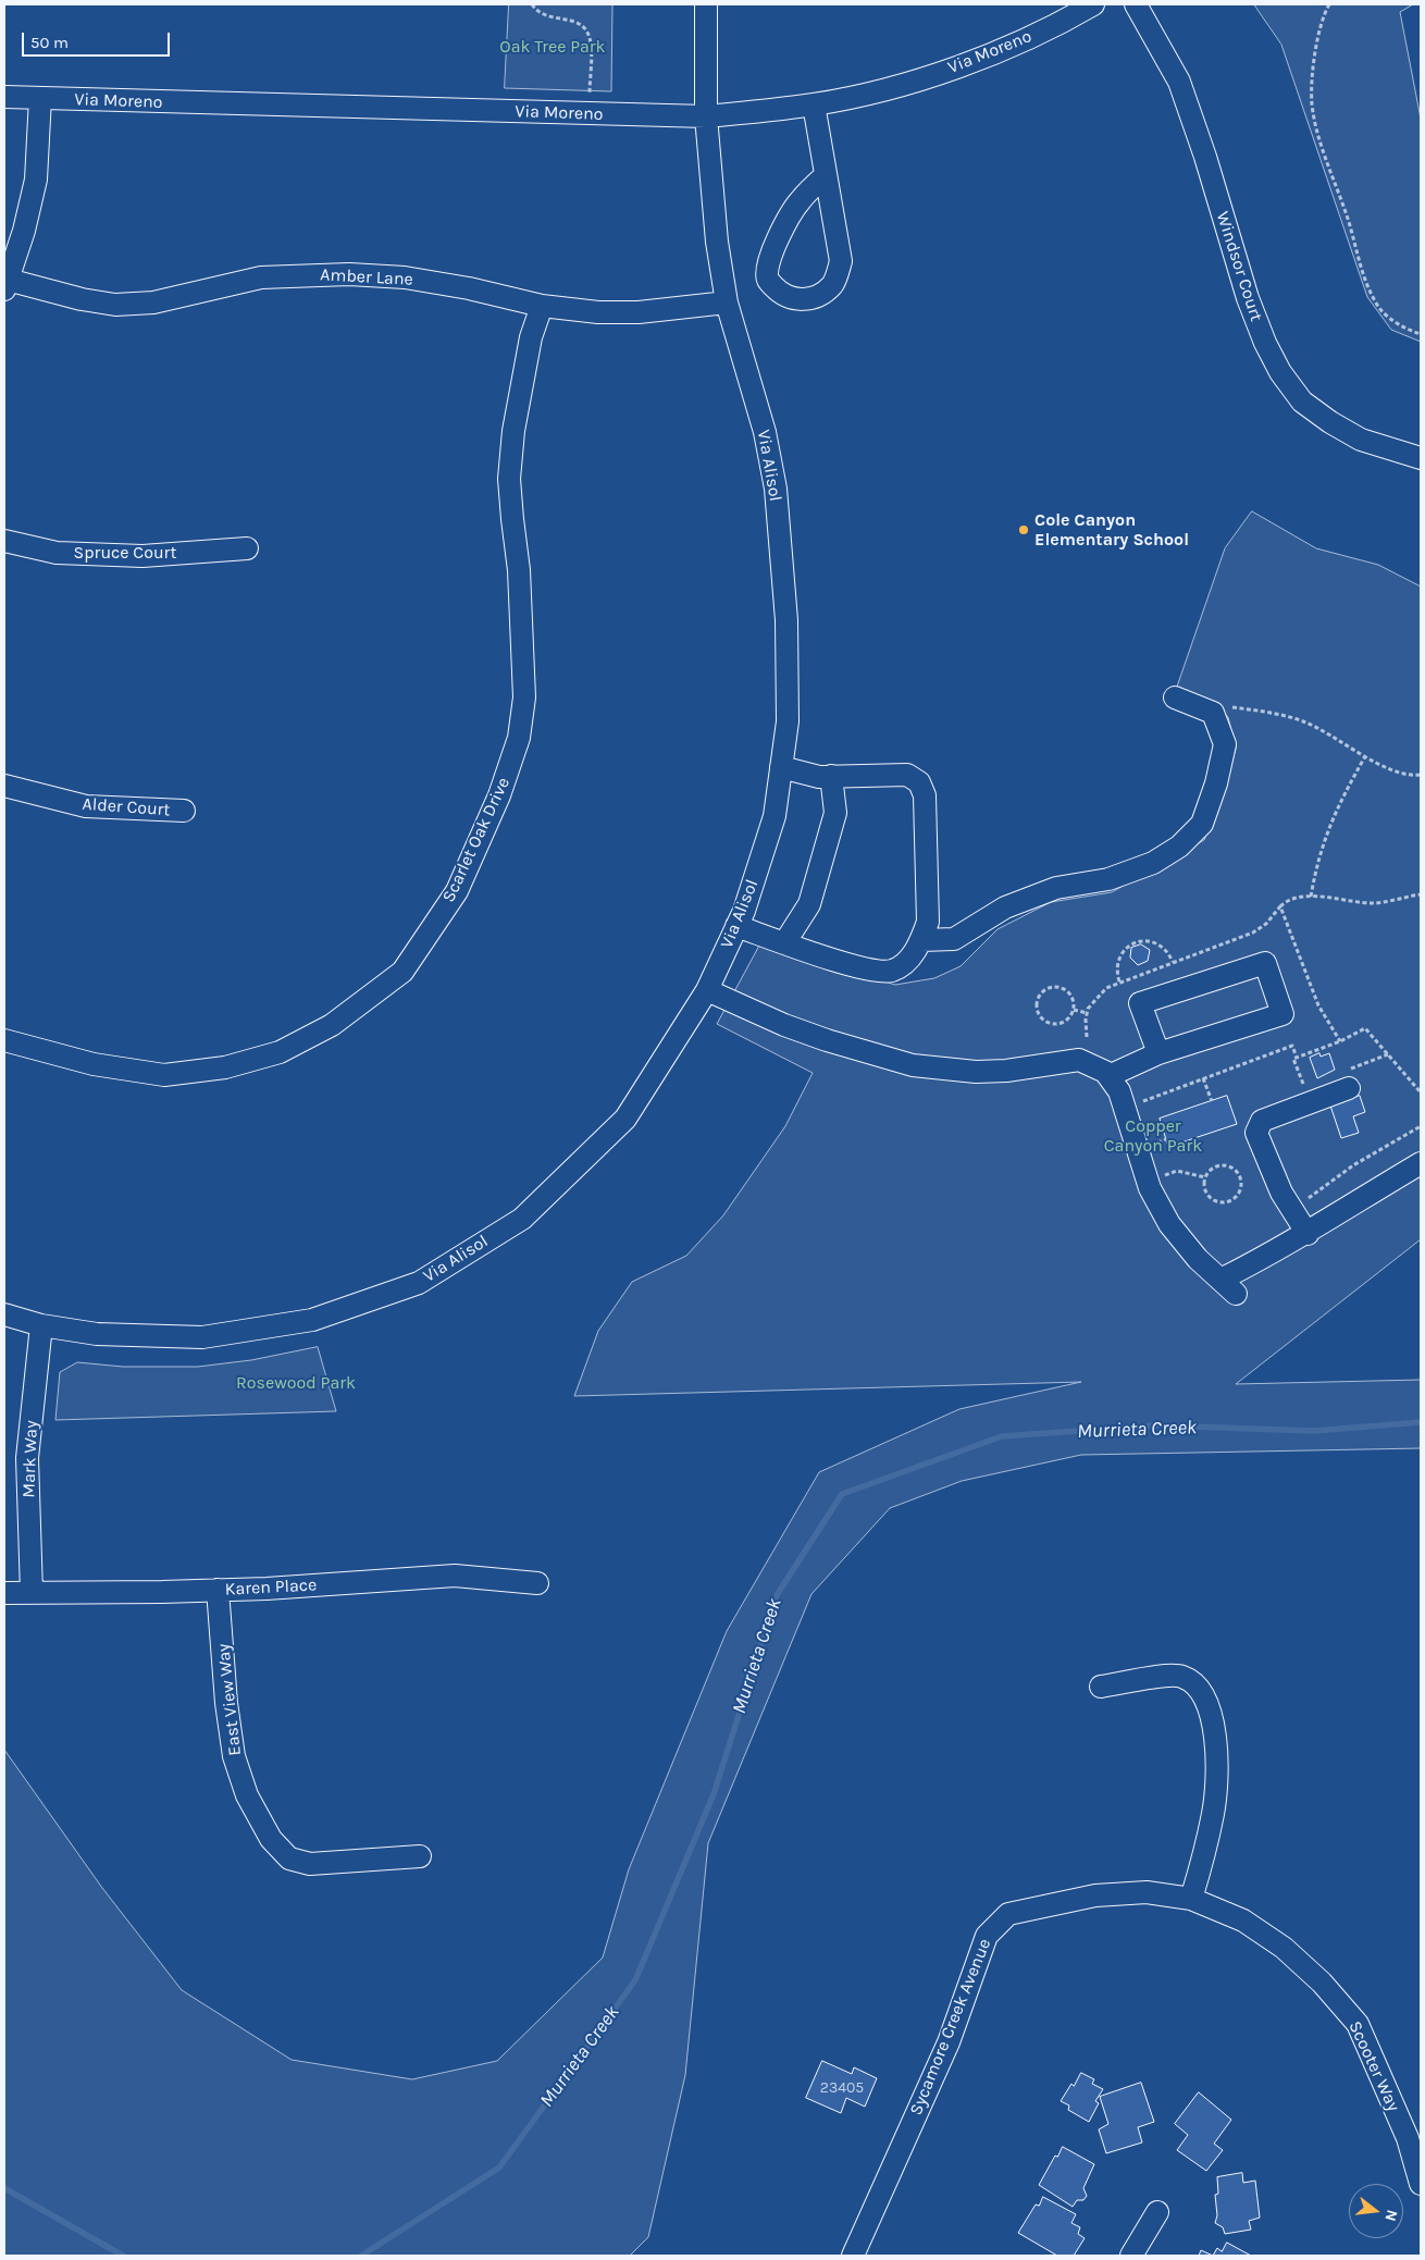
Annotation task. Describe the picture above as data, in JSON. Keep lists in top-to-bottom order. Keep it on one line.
{"streets":{"street":["Via Moreno","Windsor Court","Amber Lane","Via Alisol","Spruce Court","Alder Court","Scarlet Oak Drive","Mark Way","Karen Place","East View Way","Sycamore Creek Avenue","Scooter Way"]},"crossings":[["Via Moreno","Via Alisol"],["Amber Lane","Via Alisol"],["Amber Lane","Scarlet Oak Drive"],["Via Alisol","Mark Way"],["Mark Way","Karen Place"],["Karen Place","East View Way"],["Sycamore Creek Avenue","Scooter Way"]],"water":["Murrieta Creek"],"parks":["Oak Tree Park","Copper Canyon Park","Rosewood Park"],"places":["Cole Canyon Elementary School"],"house_numbers":["23405"],"scale_bar":"50 m","north":"right"}
